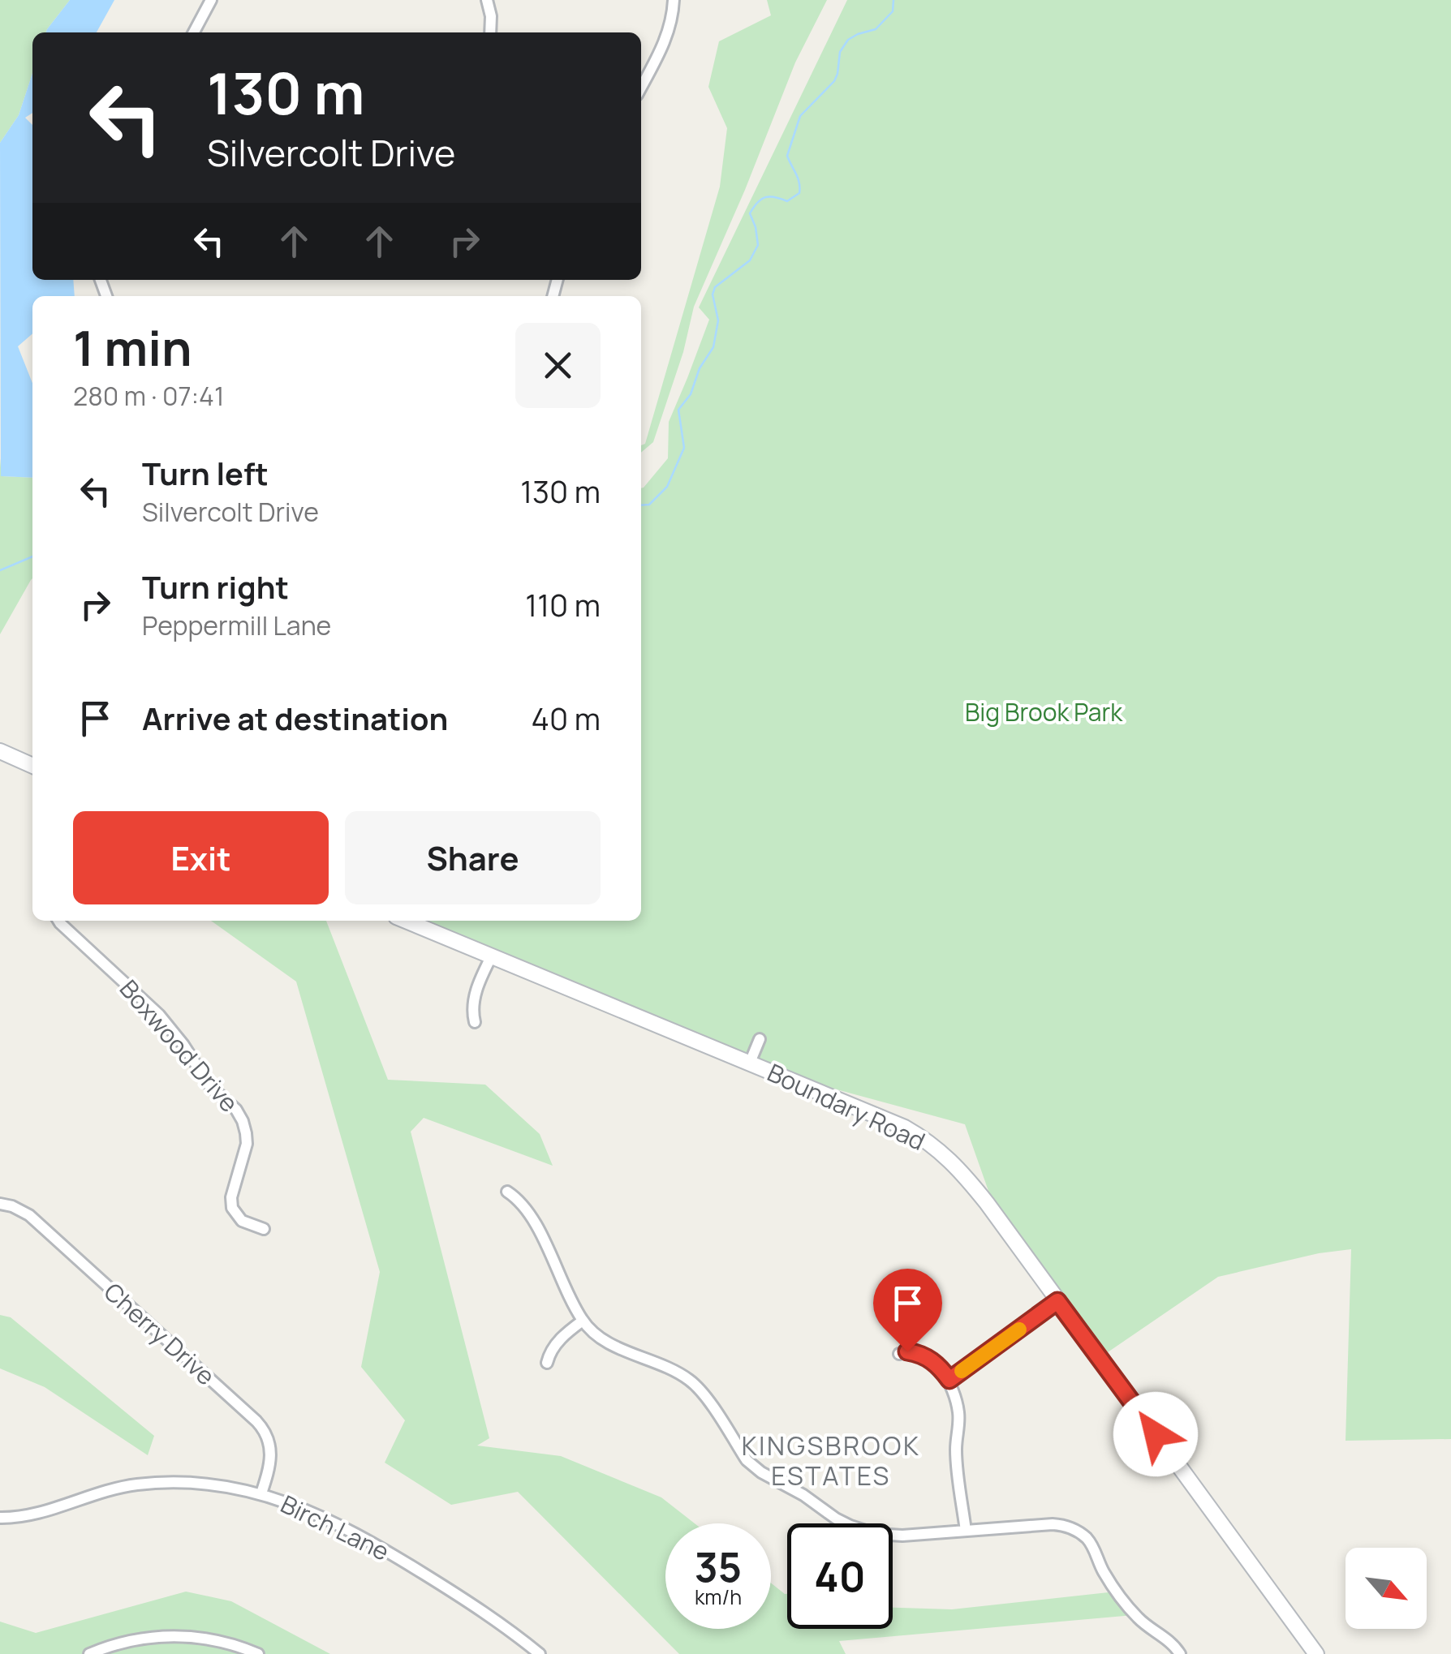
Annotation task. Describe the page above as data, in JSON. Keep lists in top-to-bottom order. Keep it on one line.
{"streets":{"street":["Boxwood Drive","Boundary Road","Cherry Drive","Birch Lane"]},"crossings":[["Cherry Drive","Birch Lane"]],"districts":["KINGSBROOK ESTATES"],"parks":["Big Brook Park"],"north":"bottom right","page":{"turn":["130 m","Silvercolt Drive"],"heading":["1 min","280 m · 07:41"],"list":[{"name":"Turn left","note":"Silvercolt Drive","value":"130 m"},{"name":"Turn right","note":"Peppermill Lane","value":"110 m"},{"name":"Arrive at destination","value":"40 m"}],"buttons":["Exit","Share"],"speed":"35 km/h","limit":"40"}}
